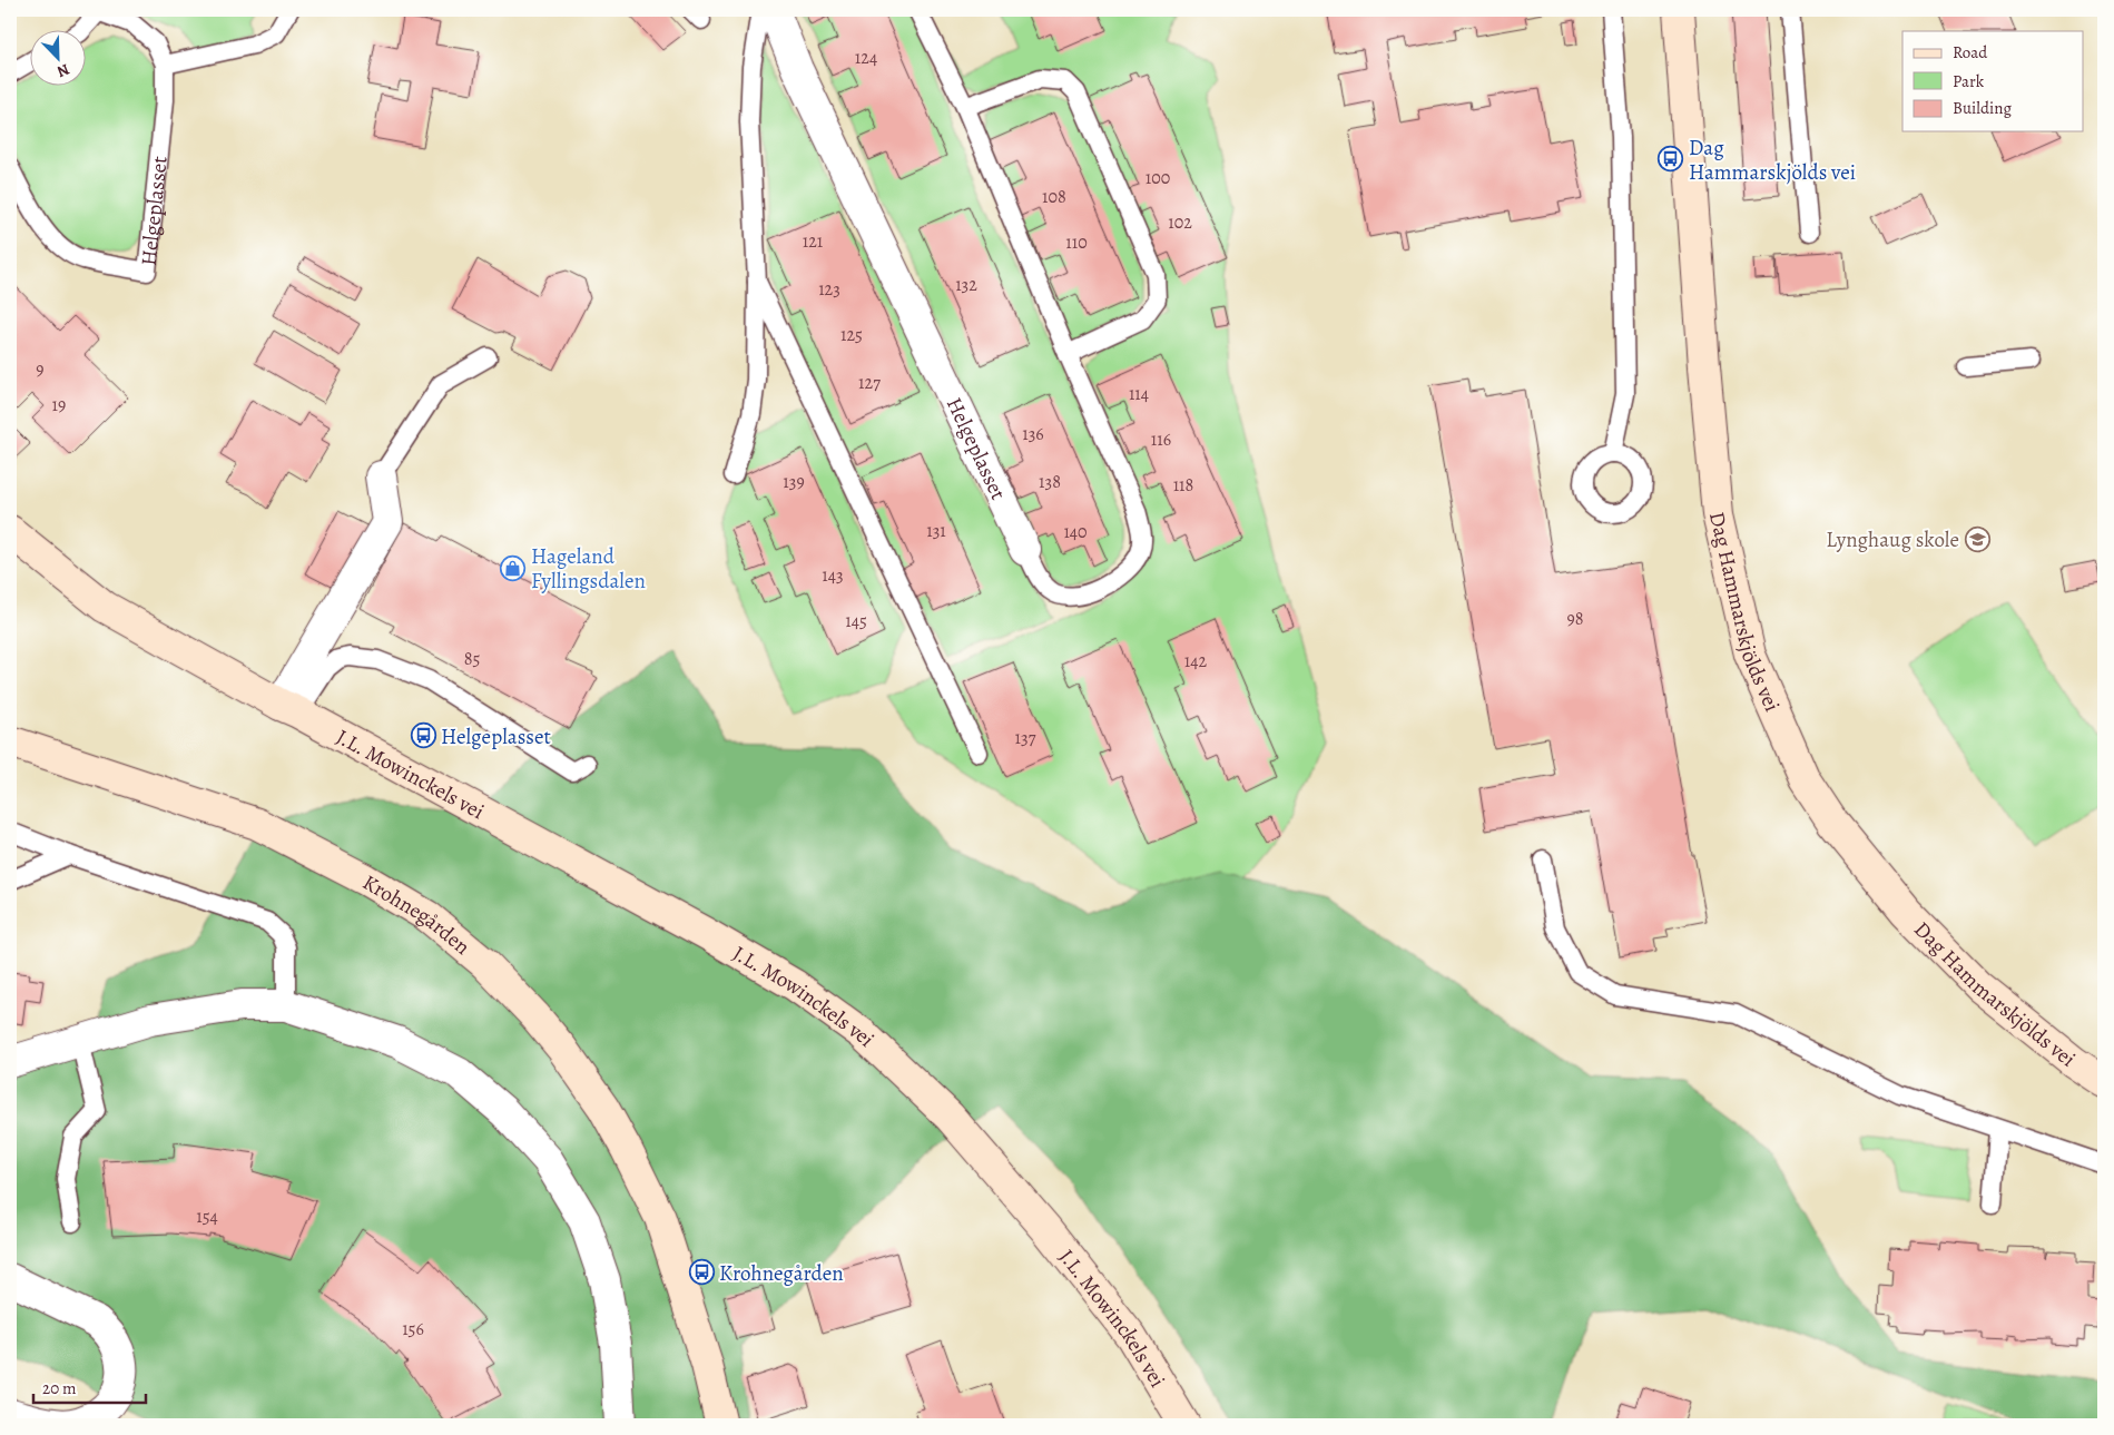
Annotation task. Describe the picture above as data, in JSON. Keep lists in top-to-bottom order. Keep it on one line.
{"streets":{"main road":["Dag Hammarskjölds vei","J.L. Mowinckels vei","Krohnegården"],"street":["Helgeplasset"]},"places":{"bus stop":["Dag Hammarskjölds vei","Helgeplasset","Krohnegården"],"school or university":["Lynghaug skole"],"shop":["Hageland Fyllingsdalen"]},"house_numbers":["124","100","108","102","121","110","132","123","125","9","127","114","19","136","116","139","138","118","131","140","143","98","145","85","142","137","154","156"],"legend":["Road","Park","Building"],"scale_bar":"20 m","north":"bottom right"}
